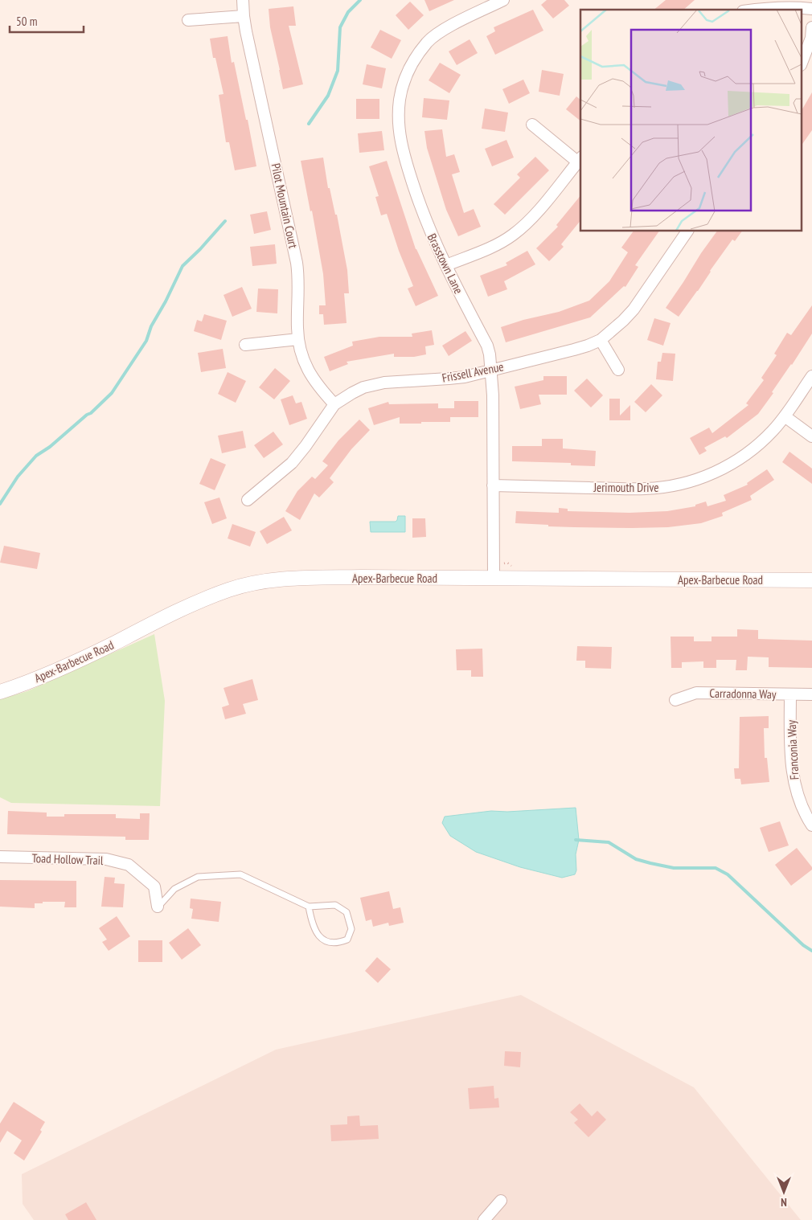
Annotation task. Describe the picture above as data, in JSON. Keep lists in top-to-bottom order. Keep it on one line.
{"streets":{"street":["Pilot Mountain Court","Brasstown Lane","Frissell Avenue","Jerimouth Drive","Apex-Barbecue Road","Carradonna Way","Franconia Way","Toad Hollow Trail"]},"crossings":[["Pilot Mountain Court","Frissell Avenue"],["Brasstown Lane","Frissell Avenue"],["Brasstown Lane","Jerimouth Drive"],["Brasstown Lane","Apex-Barbecue Road"],["Carradonna Way","Franconia Way"]],"scale_bar":"50 m","north":"bottom"}
